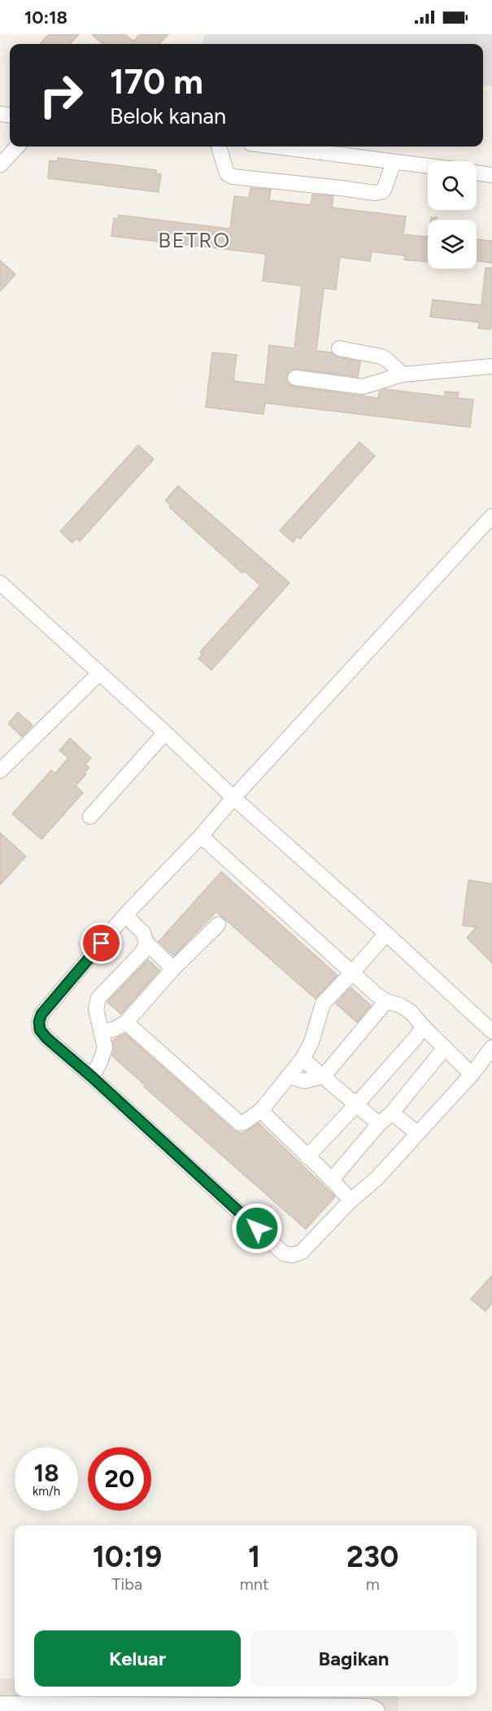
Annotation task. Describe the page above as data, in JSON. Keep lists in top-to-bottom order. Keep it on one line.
{"districts":["BETRO"],"page":{"status":"10:18","turn":["170 m","Belok kanan"],"speed":"18 km/h","limit":"20","eta":["10:19","Tiba","1","mnt","230","m"],"buttons":["Keluar","Bagikan"]}}
